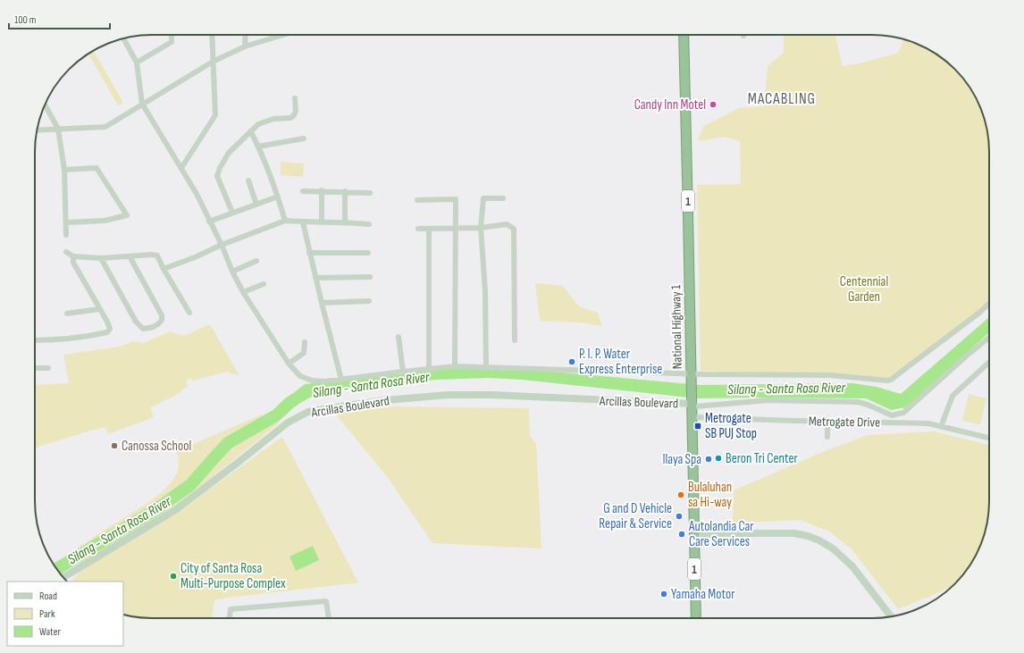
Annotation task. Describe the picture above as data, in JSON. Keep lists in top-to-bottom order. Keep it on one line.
{"streets":{"highway":["1","National Highway 1"],"main road":["Arcillas Boulevard"],"street":["Metrogate Drive"]},"crossings":[["National Highway 1","Arcillas Boulevard"],["National Highway 1","Metrogate Drive"],["Arcillas Boulevard","Metrogate Drive"]],"districts":["MACABLING"],"water":["Silang - Santa Rosa River"],"parks":["Centennial Garden"],"places":{"other":["Candy Inn Motel","P. I. P. Water Express Enterprise","Canossa School","Beron Tri Center","Ilaya Spa","Bulaluhan sa Hi-way","G and D Vehicle Repair & Service","Autolandia Car Care Services","City of Santa Rosa Multi-Purpose Complex","Yamaha Motor"],"transit":["Metrogate SB PUJ Stop"]},"legend":["Road","Park","Water"],"scale_bar":"100 m"}
